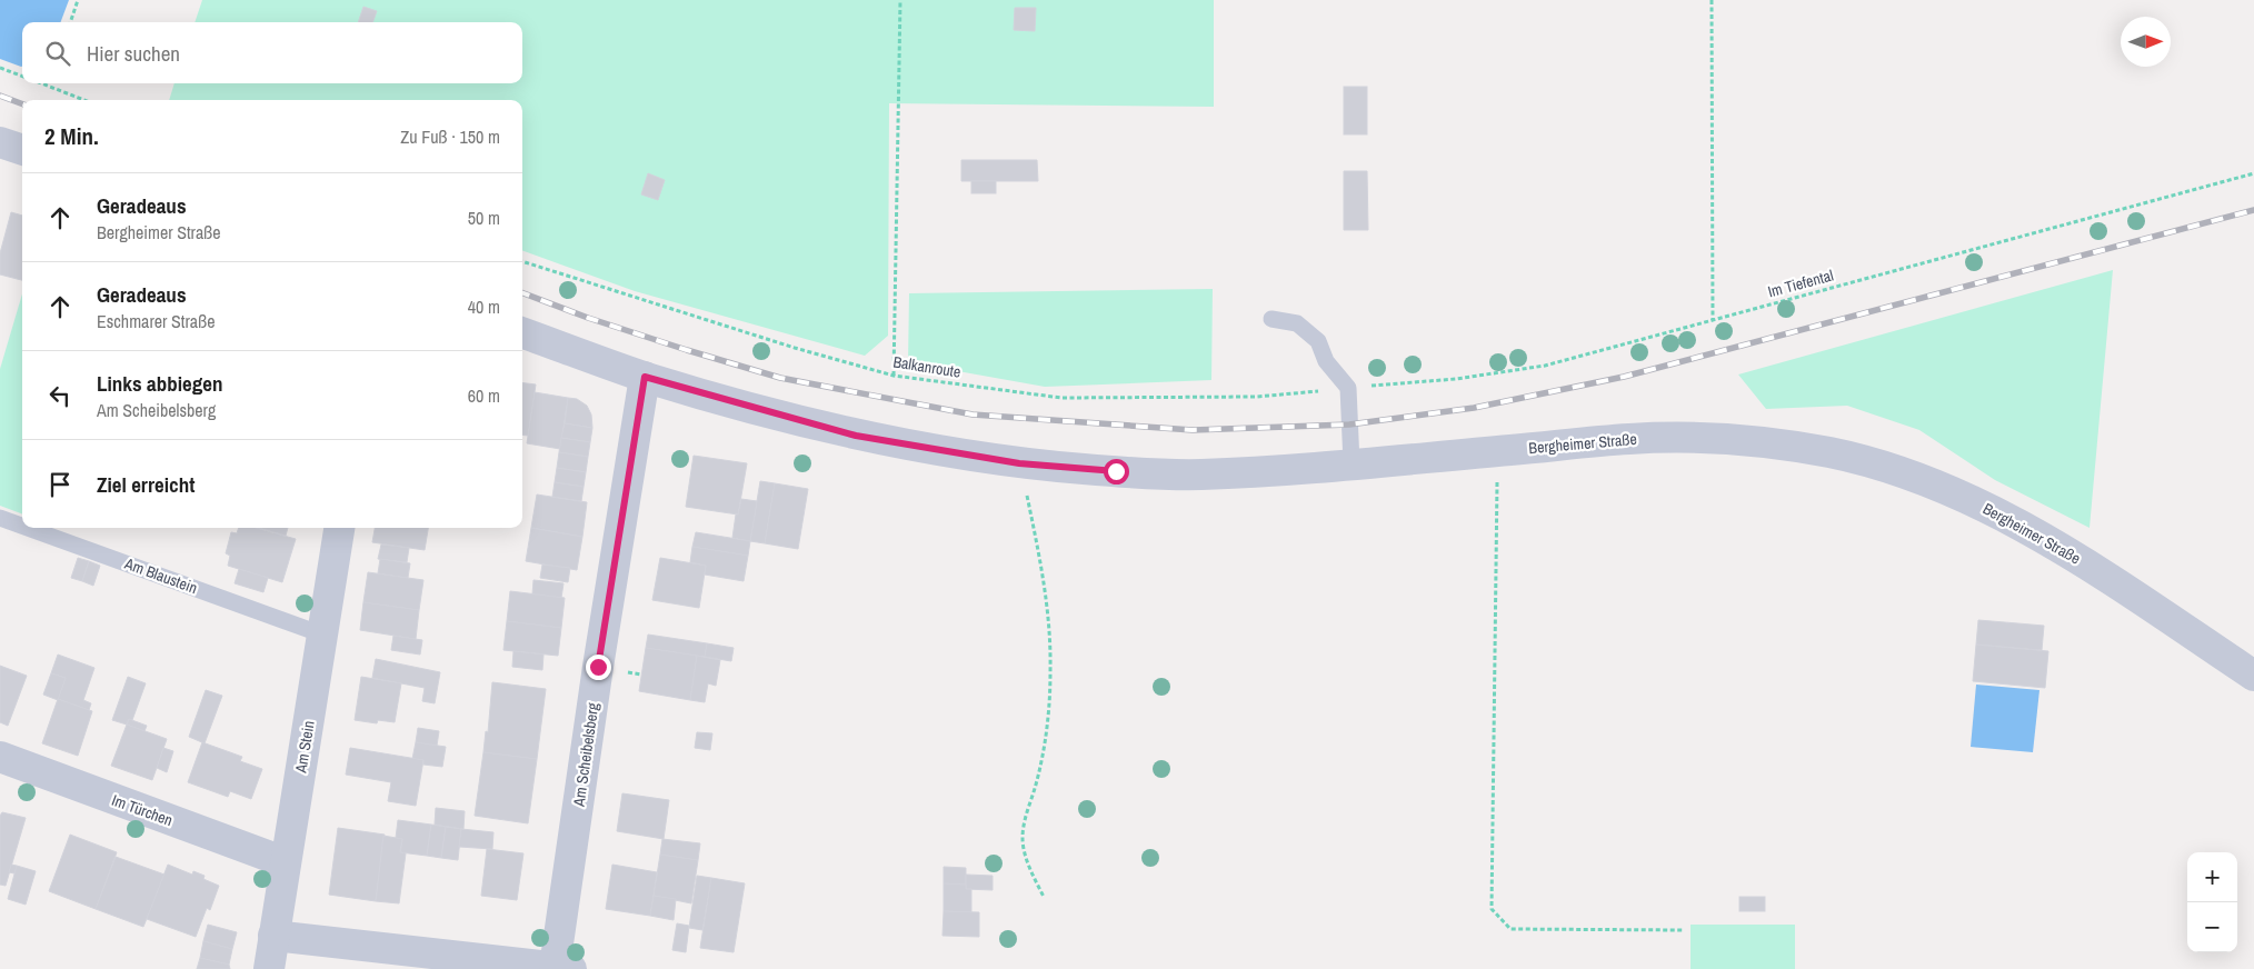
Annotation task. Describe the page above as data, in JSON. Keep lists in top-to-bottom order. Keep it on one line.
{"streets":{"street":["Bergheimer Straße","Am Stein","Am Scheibelsberg","Im Türchen"],"lane":["Am Blaustein"],"path":["Im Tiefental","Balkanroute"]},"crossings":[["Im Tiefental","Balkanroute"],["Bergheimer Straße","Am Scheibelsberg"],["Am Blaustein","Am Stein"],["Am Stein","Am Scheibelsberg"],["Am Stein","Im Türchen"]],"north":"right","page":{"search":"Hier suchen","heading":["2 Min.","Zu Fuß · 150 m"],"list":[["Geradeaus","Bergheimer Straße","50 m"],["Geradeaus","Eschmarer Straße","40 m"],["Links abbiegen","Am Scheibelsberg","60 m"],"Ziel erreicht"],"map_buttons":["+","−"]}}
